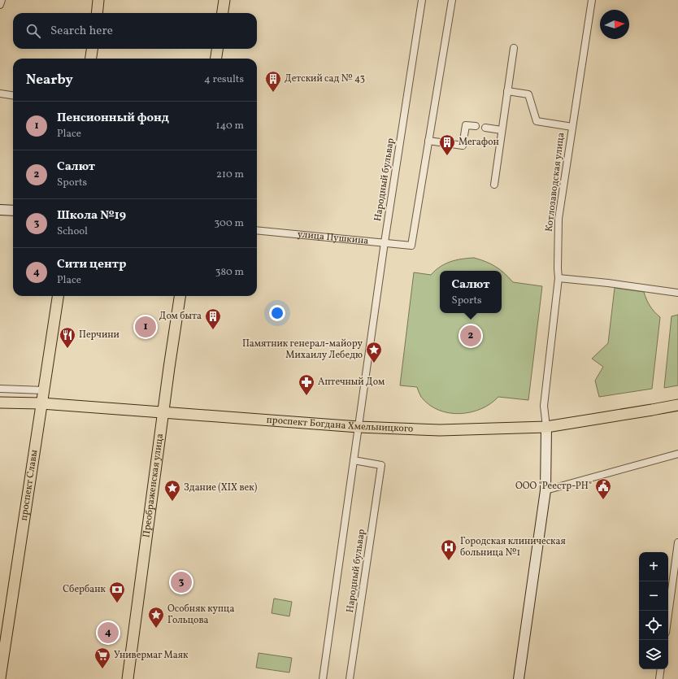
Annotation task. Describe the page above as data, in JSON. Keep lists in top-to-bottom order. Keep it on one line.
{"streets":{"main road":["проспект Богдана Хмельницкого","проспект Славы","Преображенская улица"],"street":["Народный бульвар","Котлозаводская улица","улица Пушкина"]},"crossings":[["Народный бульвар","улица Пушкина"],["Народный бульвар","проспект Богдана Хмельницкого"],["Котлозаводская улица","проспект Богдана Хмельницкого"],["проспект Богдана Хмельницкого","проспект Славы"],["проспект Богдана Хмельницкого","Преображенская улица"]],"places":{"building":["Детский сад № 43","Мегафон","Дом быта"],"restaurant":["Перчини"],"place":["Памятник генерал-майору Михаилу Лебедю","Здание (XIX век)","Особняк купца Гольцова"],"pharmacy":["Аптечный Дом"],"public building":["ООО \"Реестр-РН\""],"hospital":["Городская клиническая больница №1"],"bank":["Сбербанк"],"supermarket":["Универмаг Маяк"]},"north":"right","page":{"search":"Search here","heading":["Nearby","4 results"],"list":[{"mark":"1","name":"Пенсионный фонд","note":"Place","value":"140 m"},{"mark":"2","name":"Салют","note":"Sports","value":"210 m"},{"mark":"3","name":"Школа №19","note":"School","value":"300 m"},{"mark":"4","name":"Сити центр","note":"Place","value":"380 m"}],"popup":["Салют","Sports"],"pins":["1","2","3","4"],"map_buttons":["+","−"]}}
